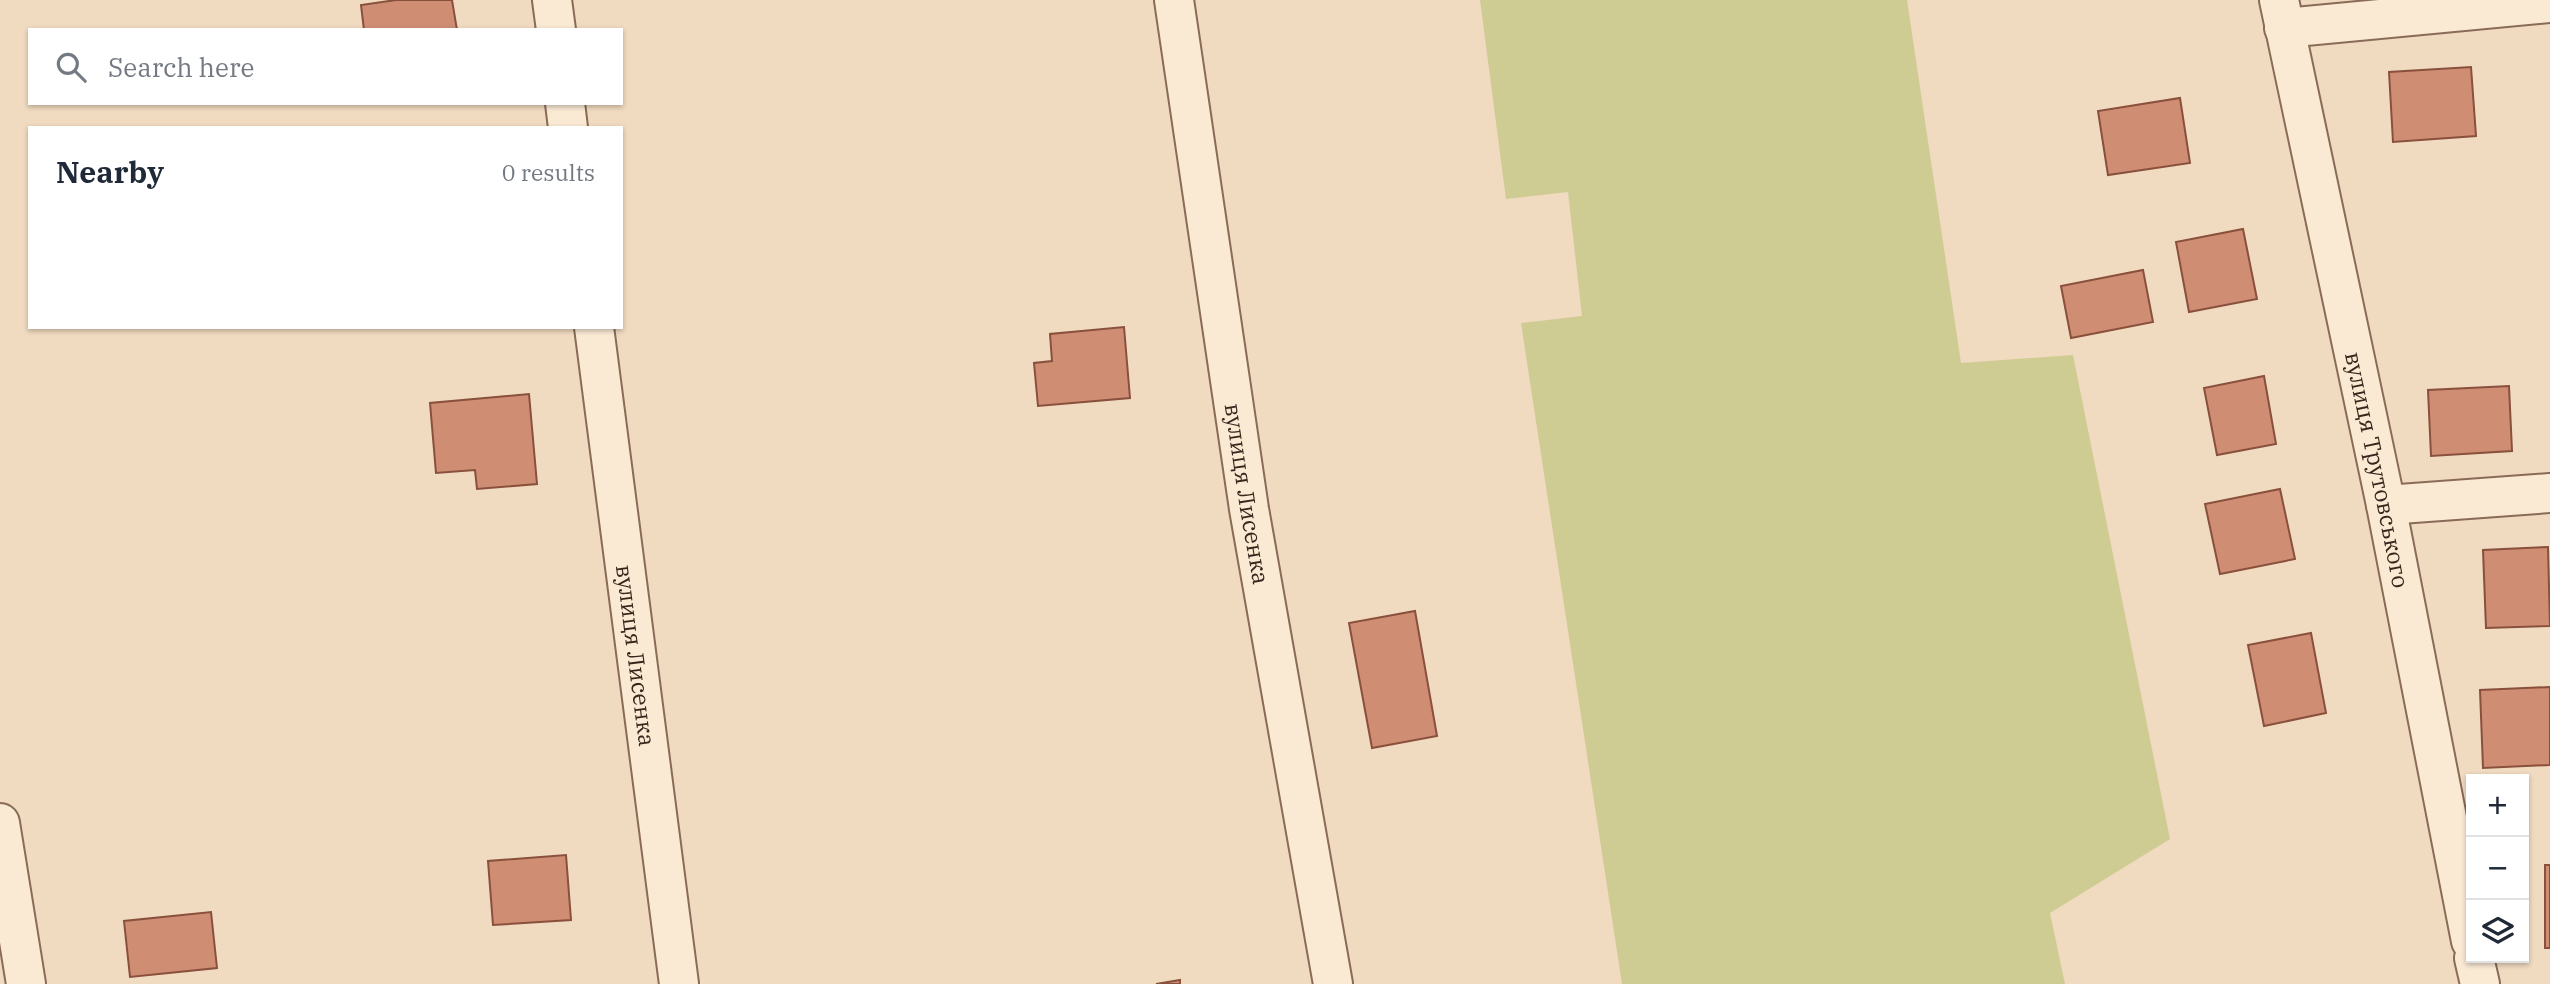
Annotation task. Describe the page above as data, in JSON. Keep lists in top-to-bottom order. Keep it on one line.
{"streets":{"street":["вулиця Трутовського","вулиця Лисенка"]},"page":{"search":"Search here","heading":["Nearby","0 results"],"map_buttons":["+","−"]}}
